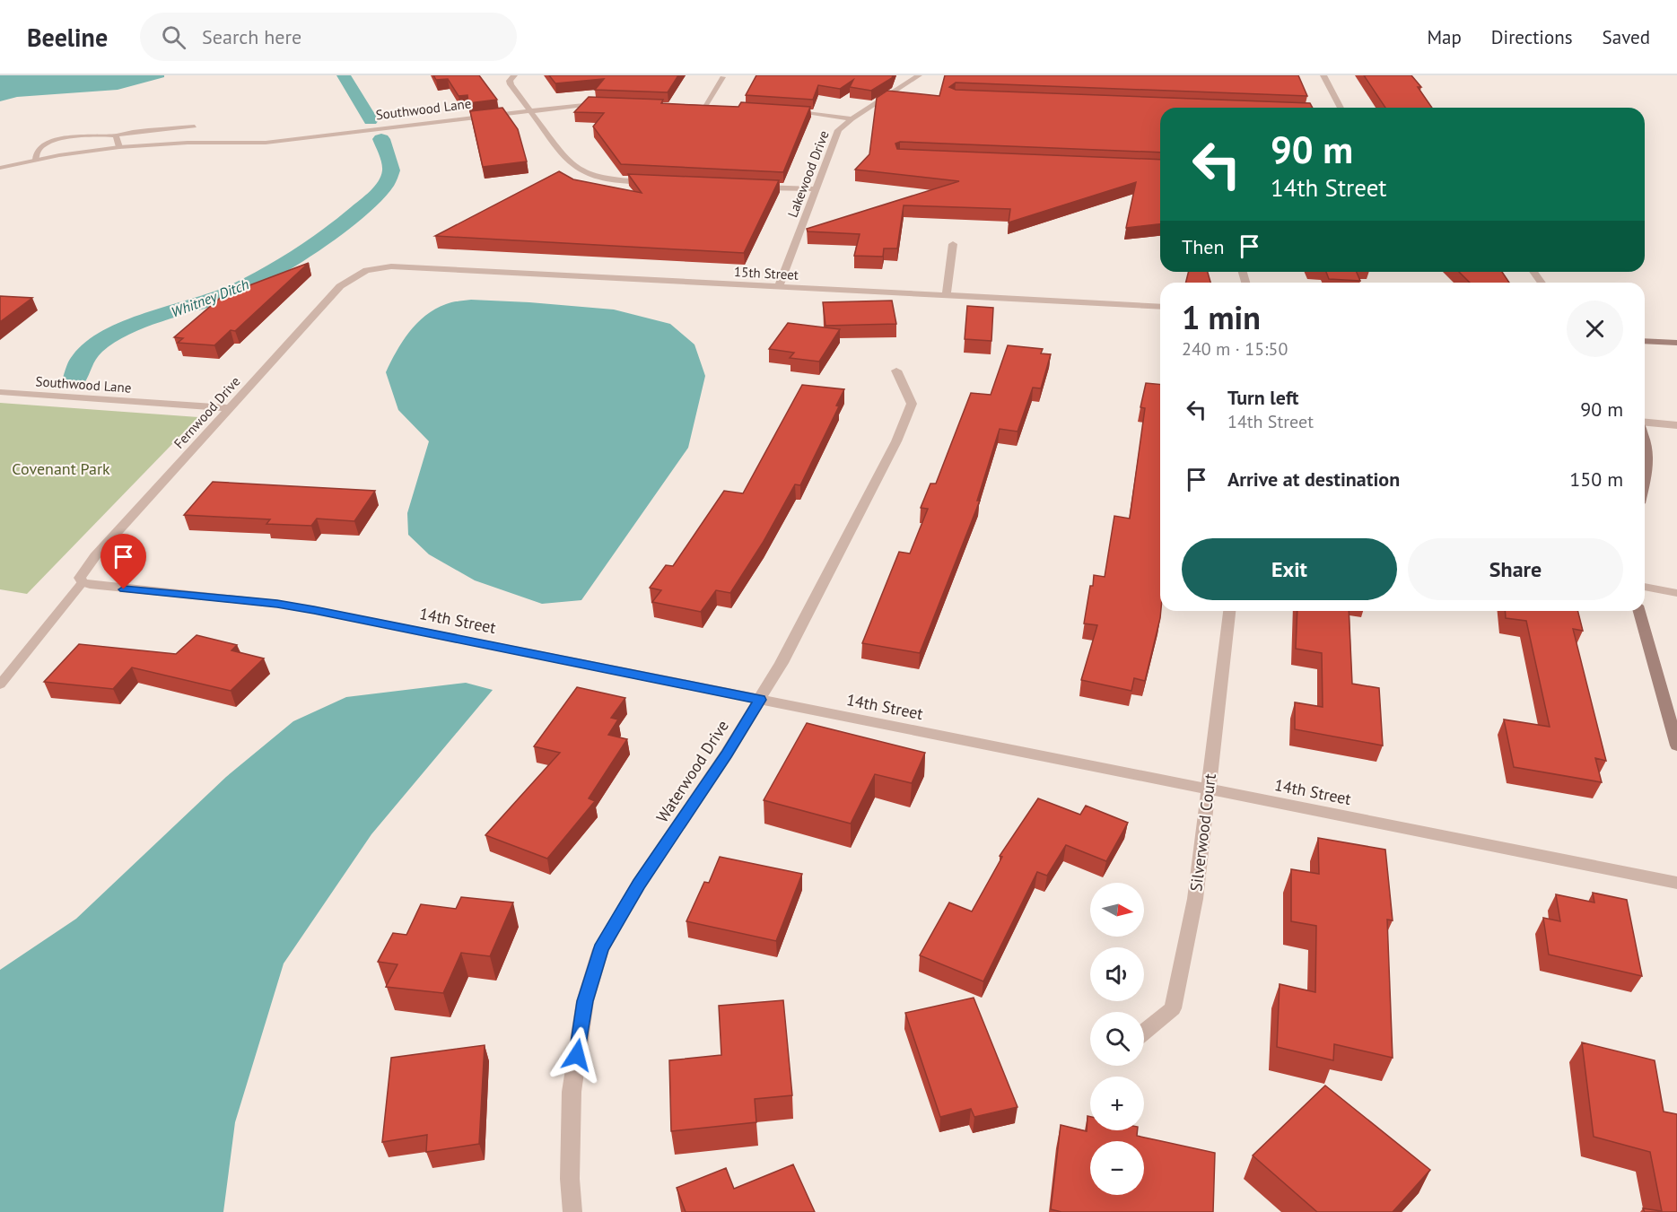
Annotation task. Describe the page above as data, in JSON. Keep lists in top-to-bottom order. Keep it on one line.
{"streets":{"street":["Southwood Lane","Lakewood Drive","15th Street","Fernwood Drive","14th Street","Waterwood Drive","Silverwood Court"]},"crossings":[["Southwood Lane","Fernwood Drive"],["Lakewood Drive","15th Street"],["15th Street","Fernwood Drive"],["Fernwood Drive","14th Street"],["14th Street","Waterwood Drive"],["14th Street","Silverwood Court"]],"water":["Whitney Ditch"],"parks":["Covenant Park"],"north":"right","page":{"header":"Beeline","search":"Search here","nav":["Map","Directions","Saved"],"turn":["90 m","14th Street"],"then":"Then","heading":["1 min","240 m · 15:50"],"list":[{"name":"Turn left","note":"14th Street","value":"90 m"},{"name":"Arrive at destination","value":"150 m"}],"buttons":["Exit","Share"],"map_buttons":["+","−"]}}
